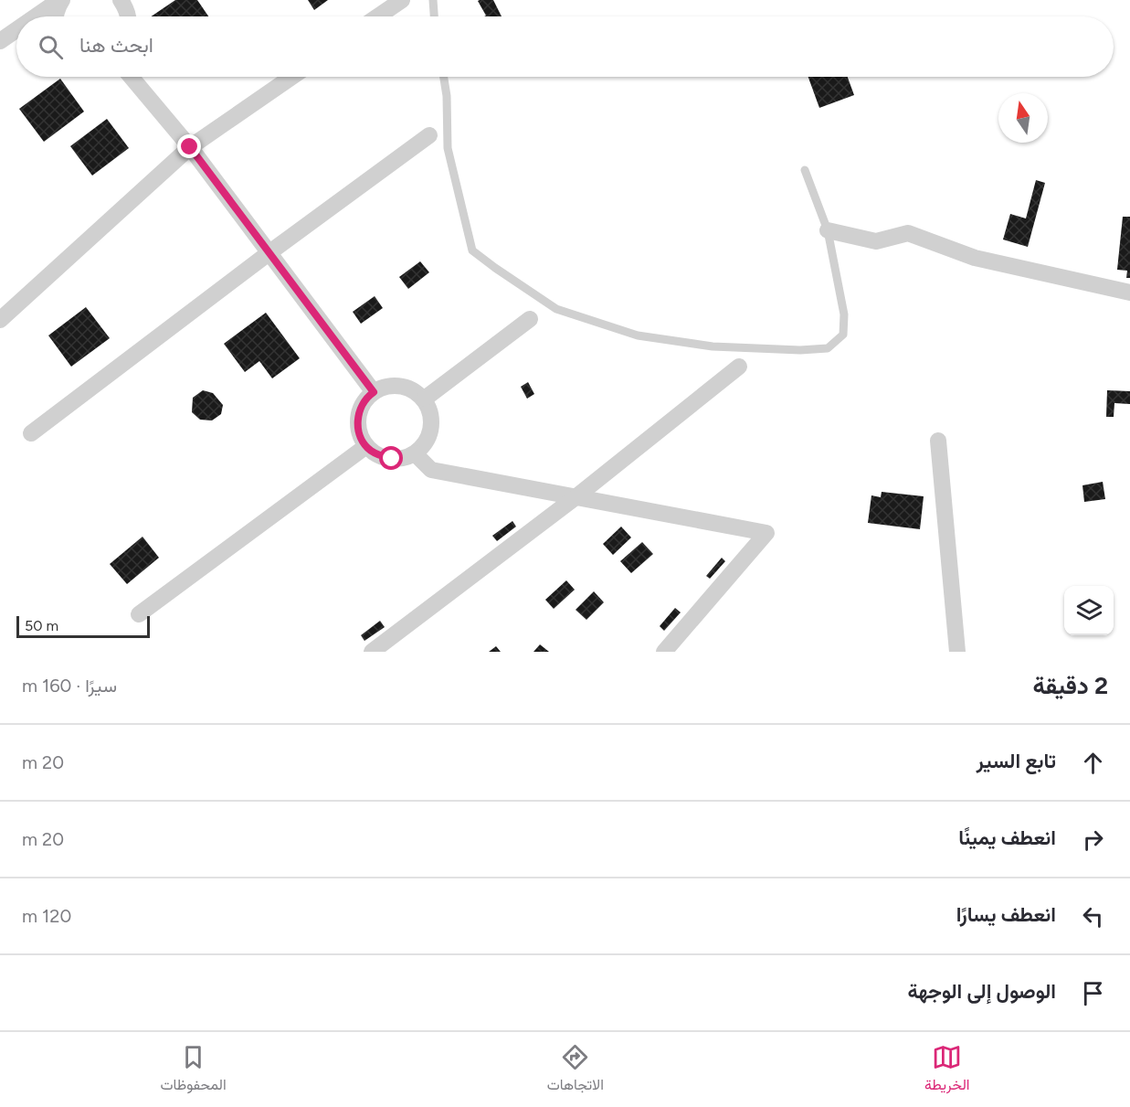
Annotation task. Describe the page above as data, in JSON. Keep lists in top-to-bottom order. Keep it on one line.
{"scale_bar":"50 m","north":"top","page":{"search":"ابحث هنا","scale":"50 m","heading":["2 دقيقة","سيرًا · 160 m"],"list":[["تابع السير","20 m"],["انعطف يمينًا","20 m"],["انعطف يسارًا","120 m"],"الوصول إلى الوجهة"],"nav":["الخريطة","الاتجاهات","المحفوظات"]}}
